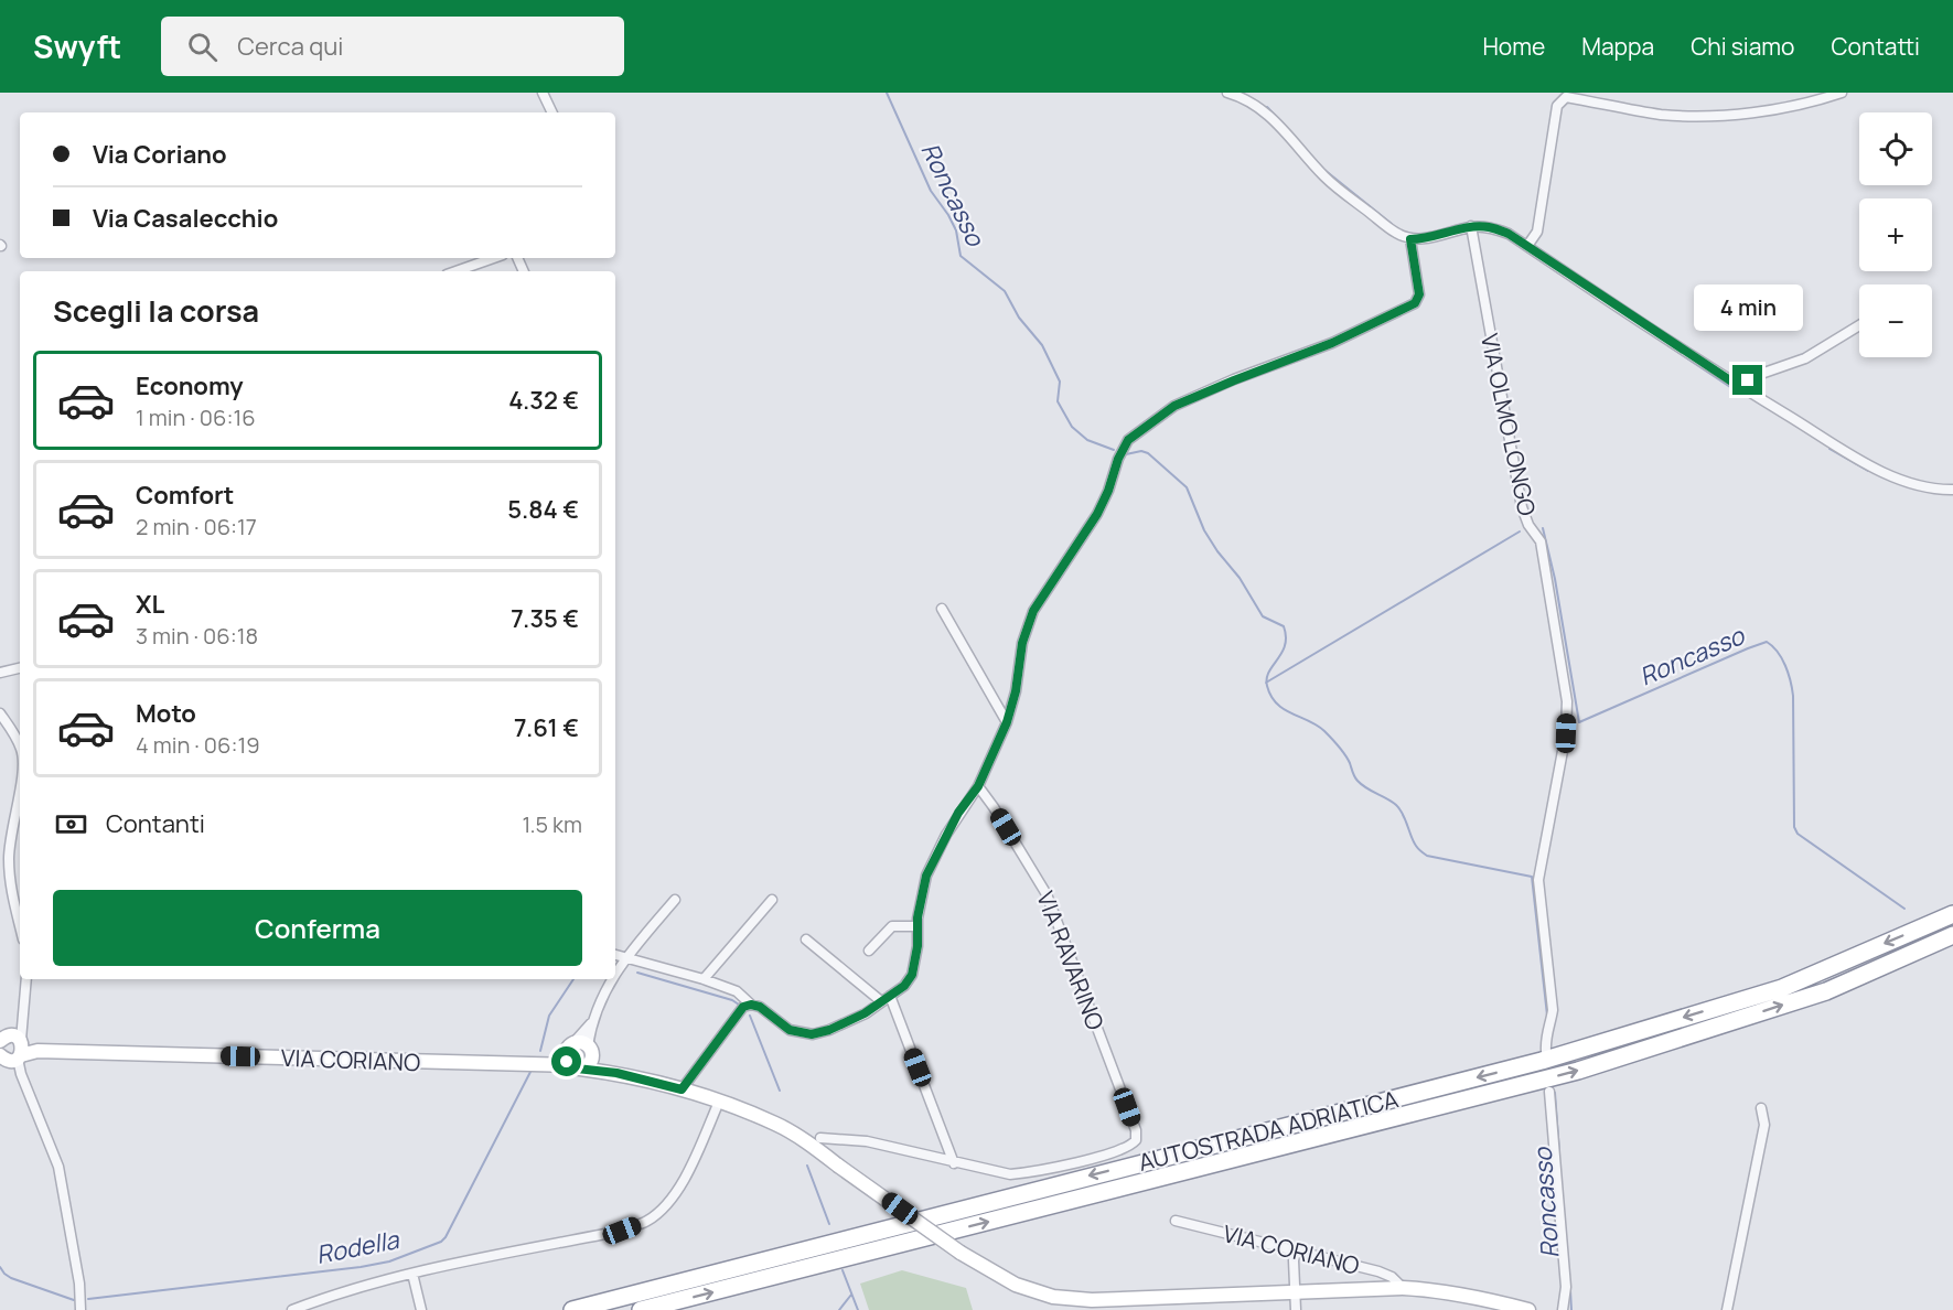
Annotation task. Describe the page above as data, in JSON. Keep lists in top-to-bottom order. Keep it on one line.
{"streets":{"highway":["AUTOSTRADA ADRIATICA"],"main road":["VIA CORIANO"],"street":["VIA OLMO LONGO","VIA RAVARINO"]},"water":["Roncasso","Rodella"],"page":{"header":"Swyft","search":"Cerca qui","nav":["Home","Mappa","Chi siamo","Contatti"],"map_buttons":["+","−"],"banner":["Via Coriano","Via Casalecchio"],"heading":"Scegli la corsa","bubble":"4 min","list":[{"name":"Economy","note":"1 min · 06:16","value":"4.32 €"},{"name":"Comfort","note":"2 min · 06:17","value":"5.84 €"},{"name":"XL","note":"3 min · 06:18","value":"7.35 €"},{"name":"Moto","note":"4 min · 06:19","value":"7.61 €"}],"pay":["Contanti","1.5 km"],"buttons":"Conferma"}}
